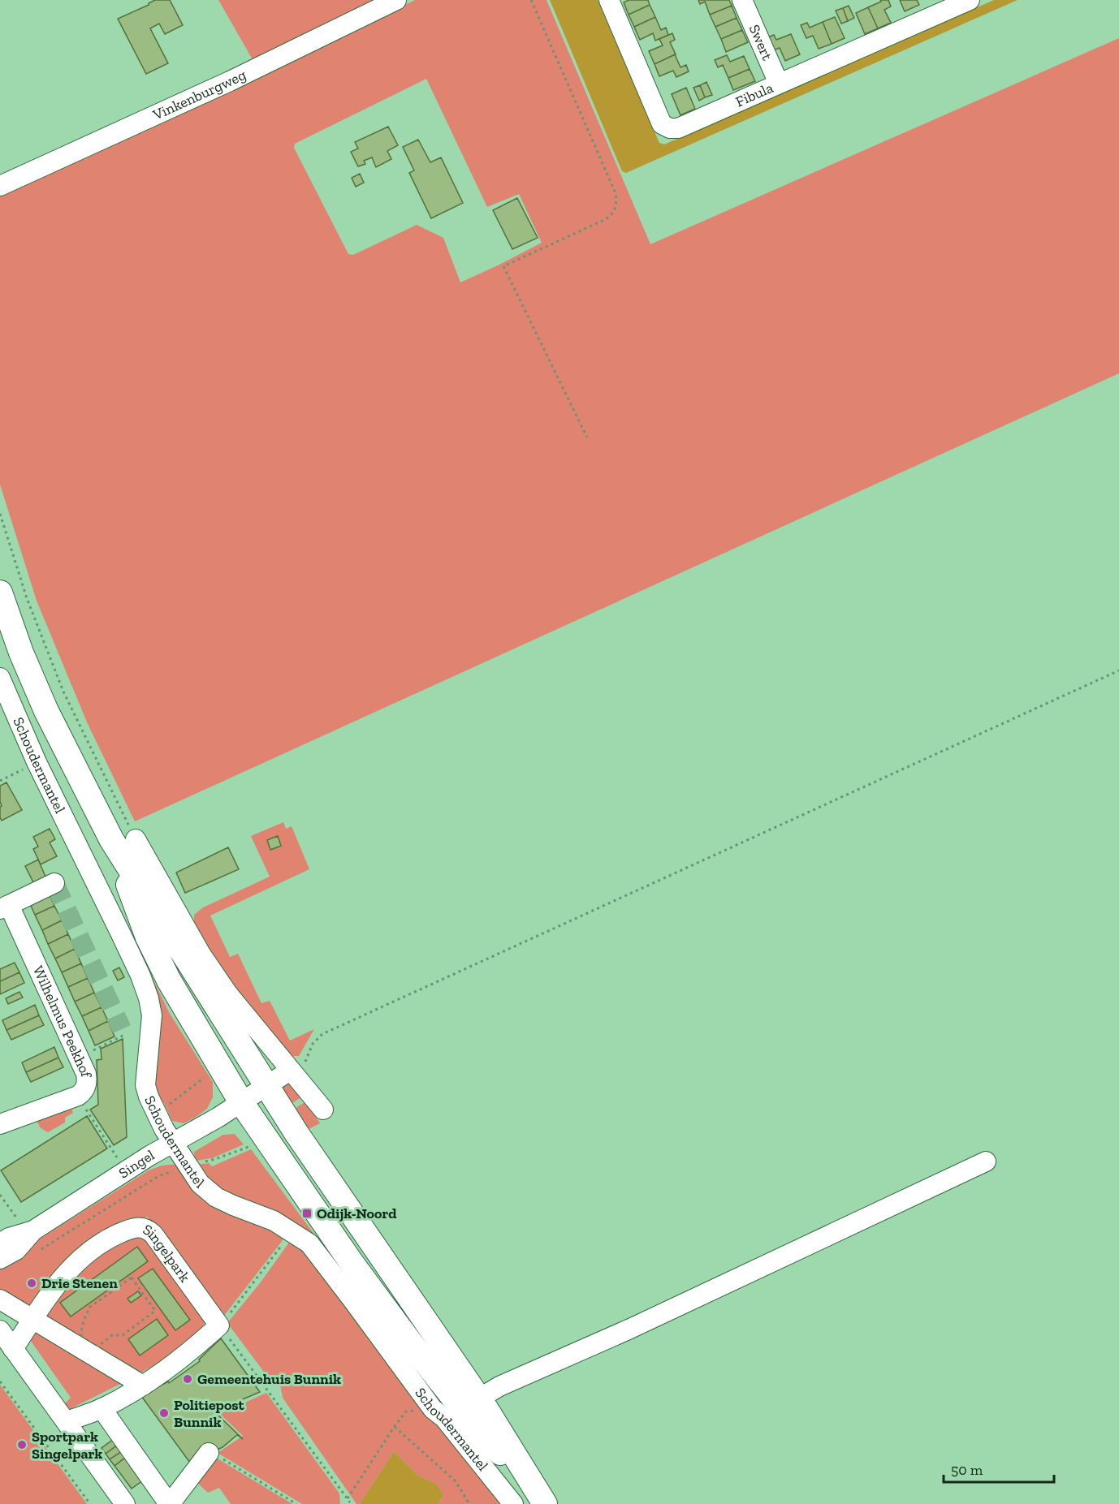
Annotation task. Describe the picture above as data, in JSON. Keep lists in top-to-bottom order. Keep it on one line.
{"streets":{"main road":["Schoudermantel"],"street":["Swert","Vinkenburgweg","Fibula","Wilhelmus Peekhof","Singel","Singelpark"]},"crossings":[["Swert","Fibula"],["Schoudermantel","Singel"]],"places":{"transit":["Odijk-Noord"],"other":["Drie Stenen","Gemeentehuis Bunnik","Politiepost Bunnik","Sportpark Singelpark"]},"scale_bar":"50 m"}
